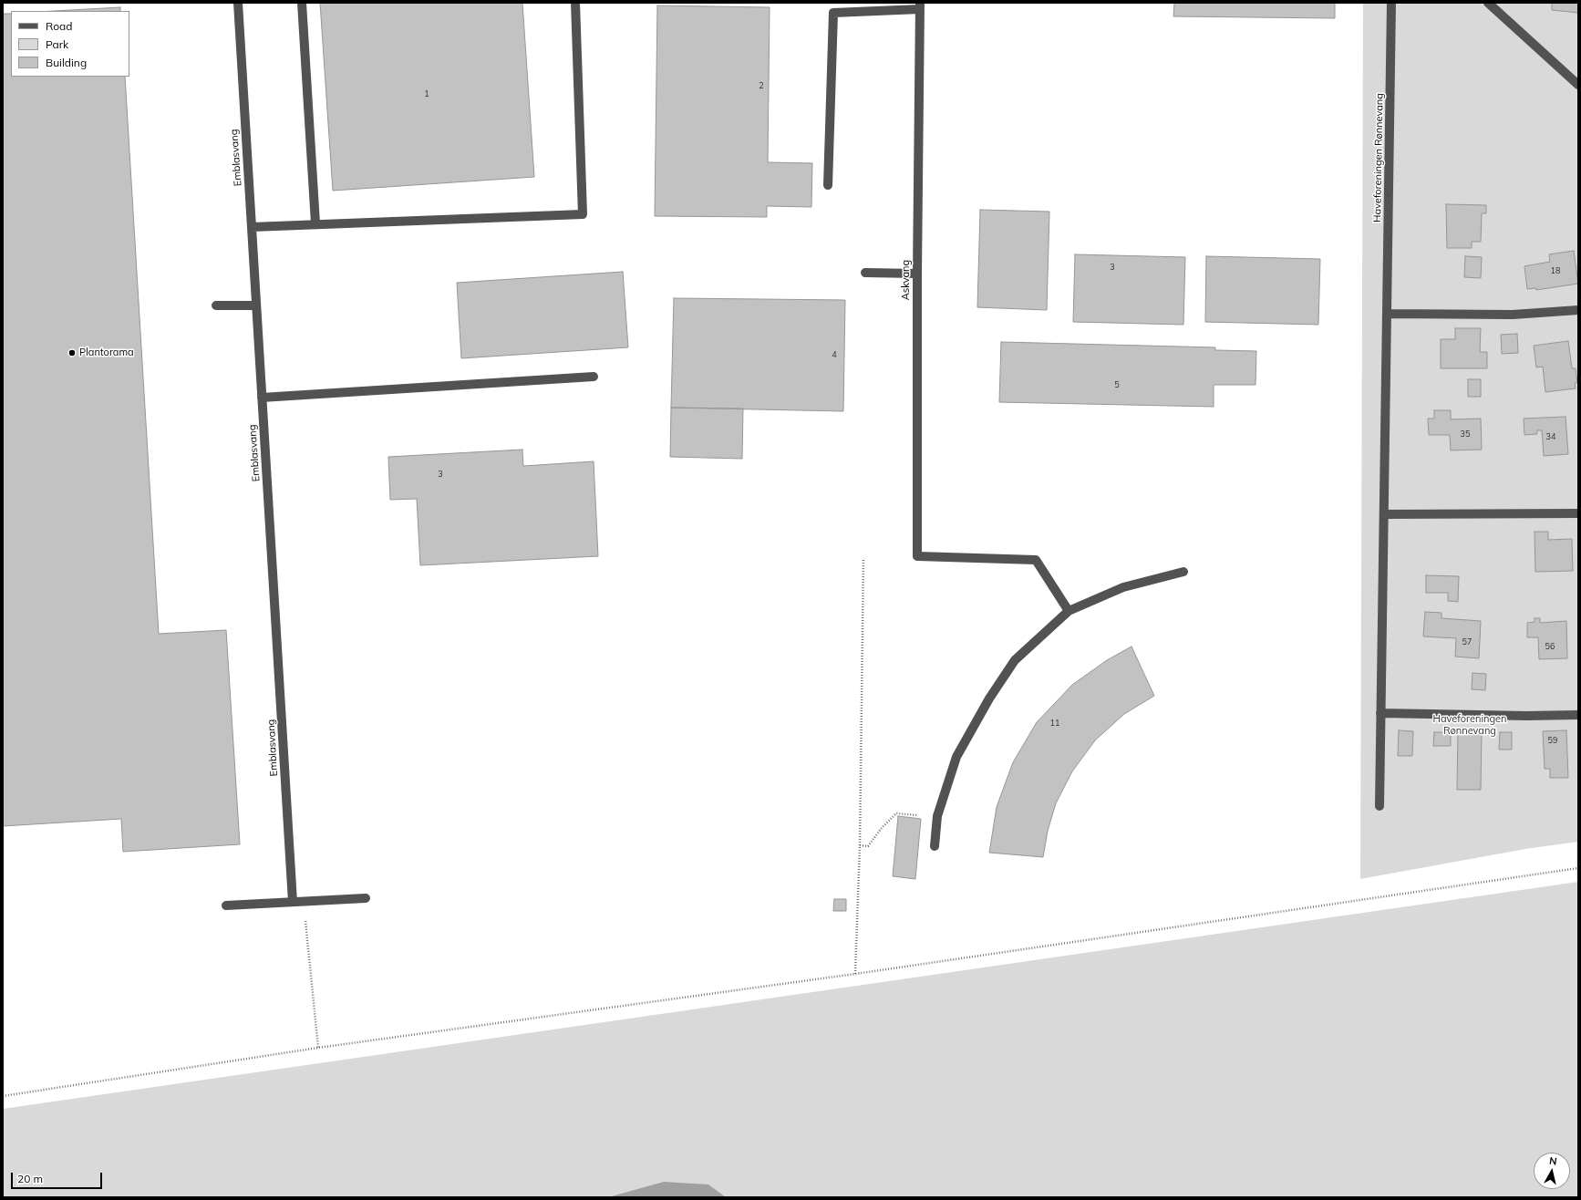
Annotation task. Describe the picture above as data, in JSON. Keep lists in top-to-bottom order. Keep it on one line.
{"streets":{"street":["Emblasvang","Haveforeningen Rønnevang","Askvang"]},"parks":["Haveforeningen Rønnevang"],"places":["Plantorama"],"house_numbers":["2","1","3","18","4","5","35","34","3","57","56","11","59"],"legend":["Road","Park","Building"],"scale_bar":"20 m","north":"top"}
